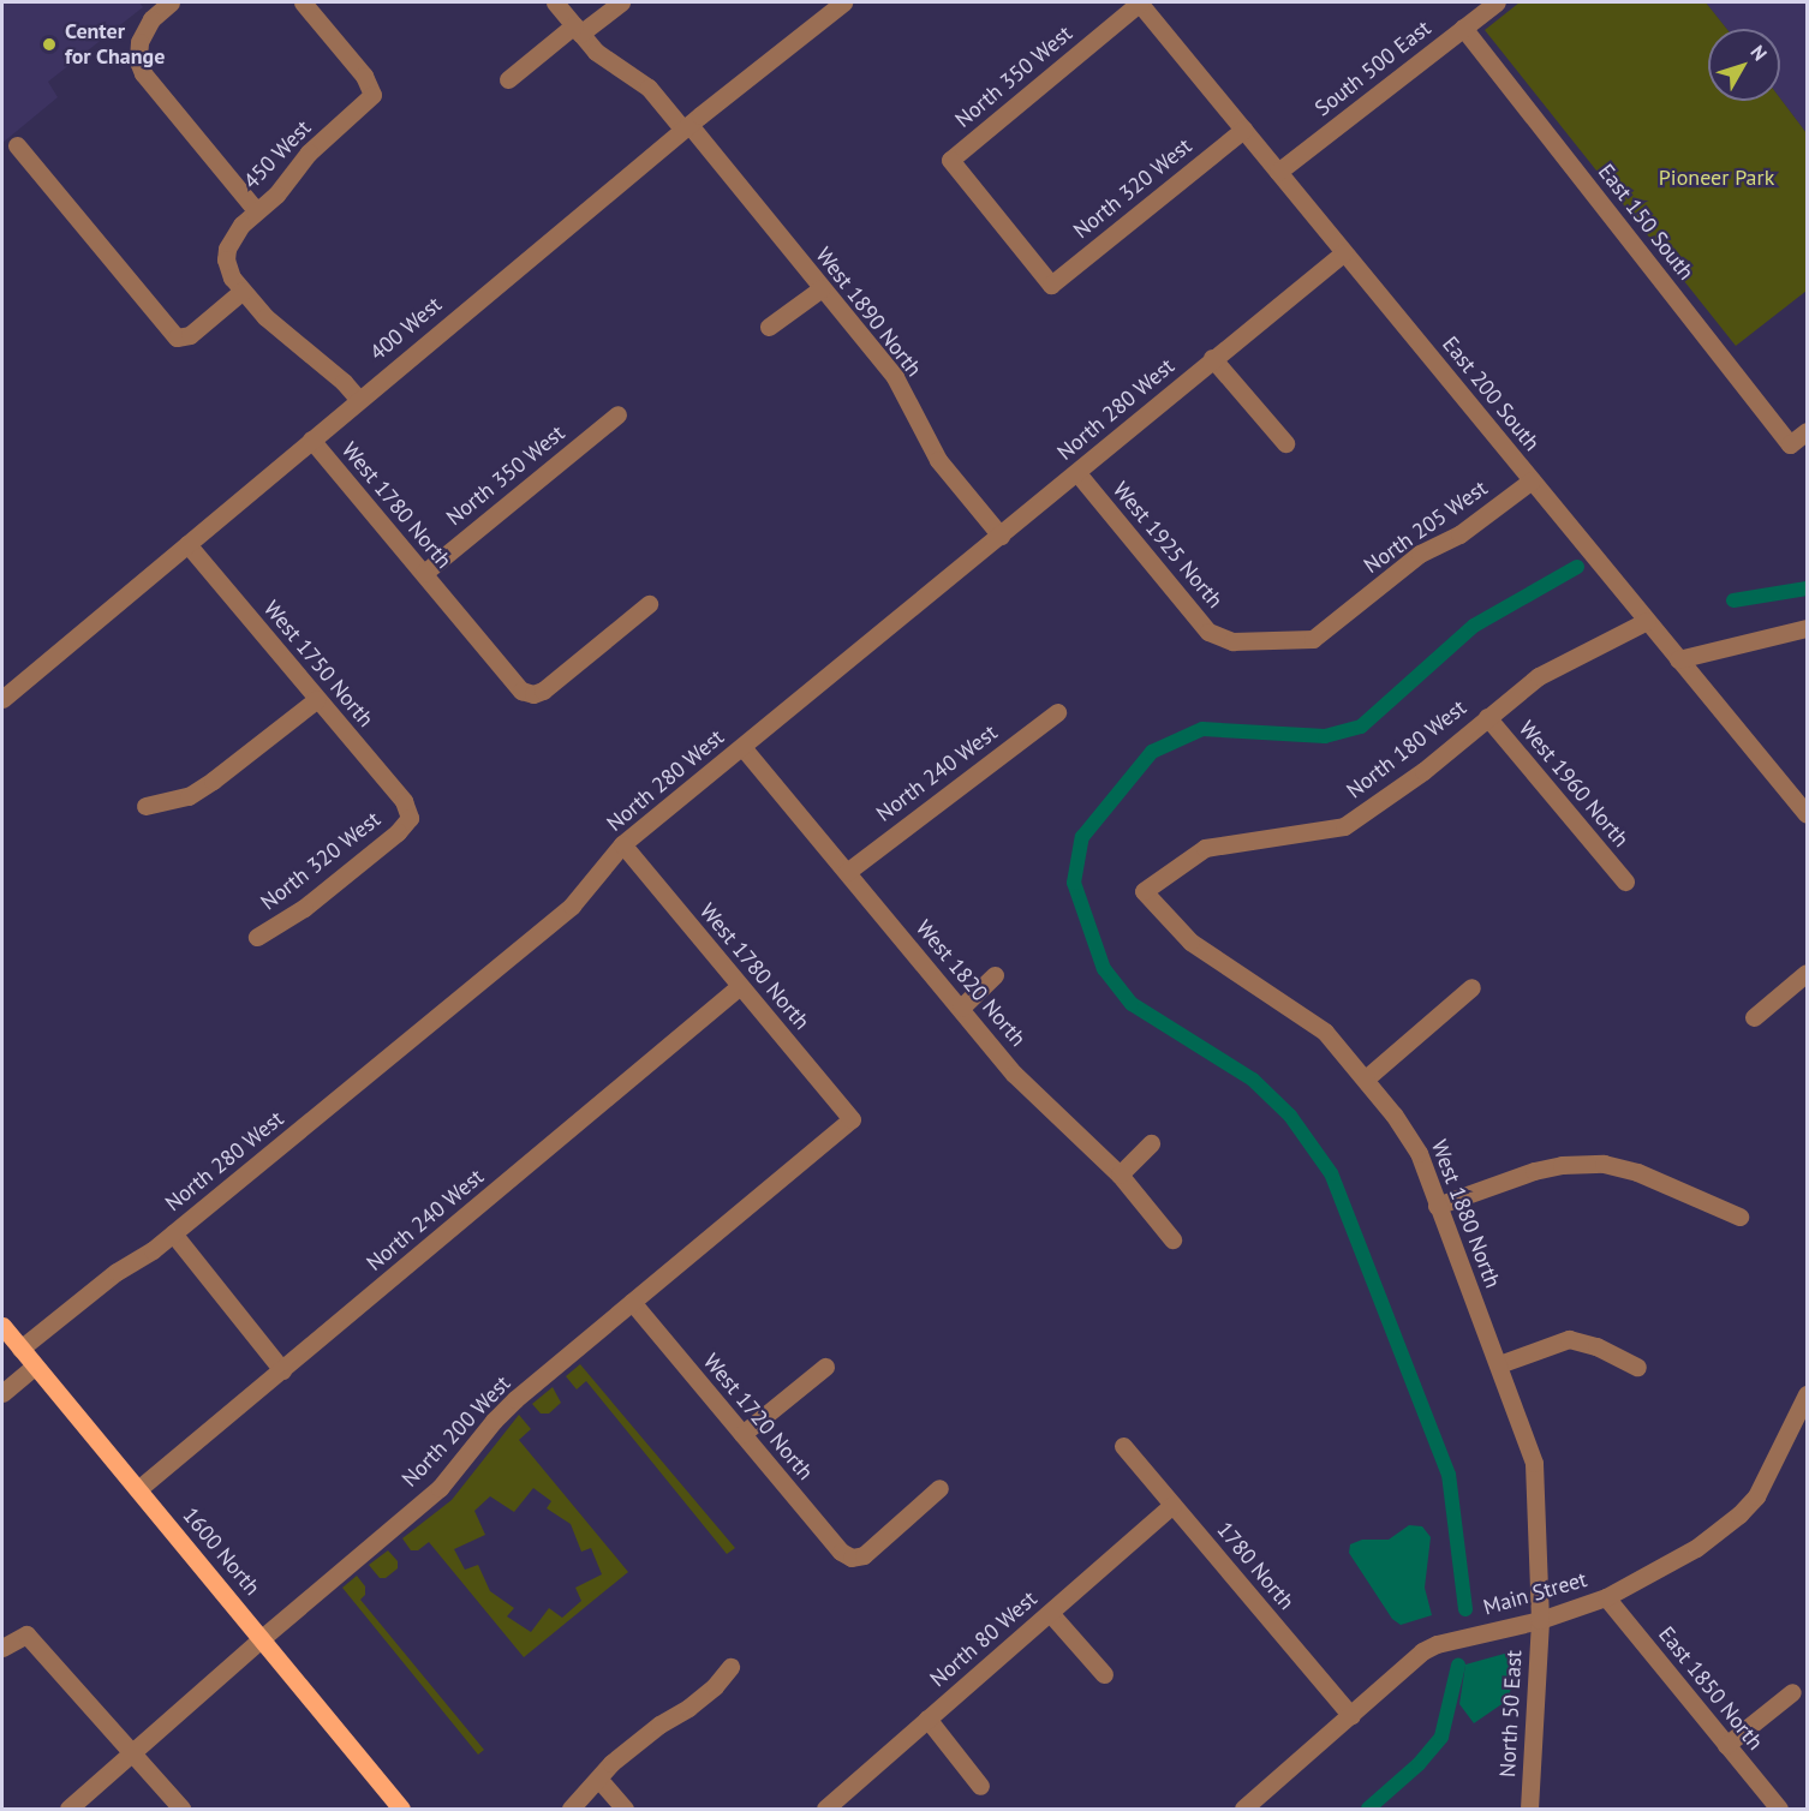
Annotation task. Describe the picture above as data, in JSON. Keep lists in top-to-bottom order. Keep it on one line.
{"streets":{"main road":["1600 North"],"street":["South 500 East","North 350 West","450 West","North 320 West","East 150 South","West 1890 North","400 West","East 200 South","North 280 West","West 1780 North","North 205 West","West 1925 North","West 1750 North","North 180 West","North 240 West","West 1960 North","West 1820 North","West 1880 North","West 1720 North","North 200 West","1780 North","Main Street","North 80 West","East 1850 North","North 50 East"]},"crossings":[["South 500 East","East 150 South"],["South 500 East","East 200 South"],["North 350 West","North 320 West"],["North 350 West","East 200 South"],["North 350 West","West 1780 North"],["North 320 West","East 200 South"],["North 320 West","West 1750 North"],["West 1890 North","400 West"],["West 1890 North","North 280 West"],["400 West","West 1780 North"],["400 West","West 1750 North"],["East 200 South","North 280 West"],["East 200 South","North 205 West"],["East 200 South","North 180 West"],["North 280 West","West 1780 North"],["North 280 West","West 1925 North"],["North 280 West","West 1820 North"],["North 280 West","1600 North"],["West 1780 North","North 240 West"],["West 1780 North","North 200 West"],["North 205 West","West 1925 North"],["North 180 West","West 1960 North"],["North 180 West","West 1880 North"],["North 240 West","West 1820 North"],["North 240 West","1600 North"],["West 1880 North","Main Street"],["West 1880 North","North 50 East"],["West 1720 North","North 200 West"],["North 200 West","1600 North"],["1780 North","Main Street"],["1780 North","North 80 West"],["Main Street","East 1850 North"],["Main Street","North 50 East"]],"parks":["Pioneer Park"],"places":["Center for Change"],"north":"top right"}
